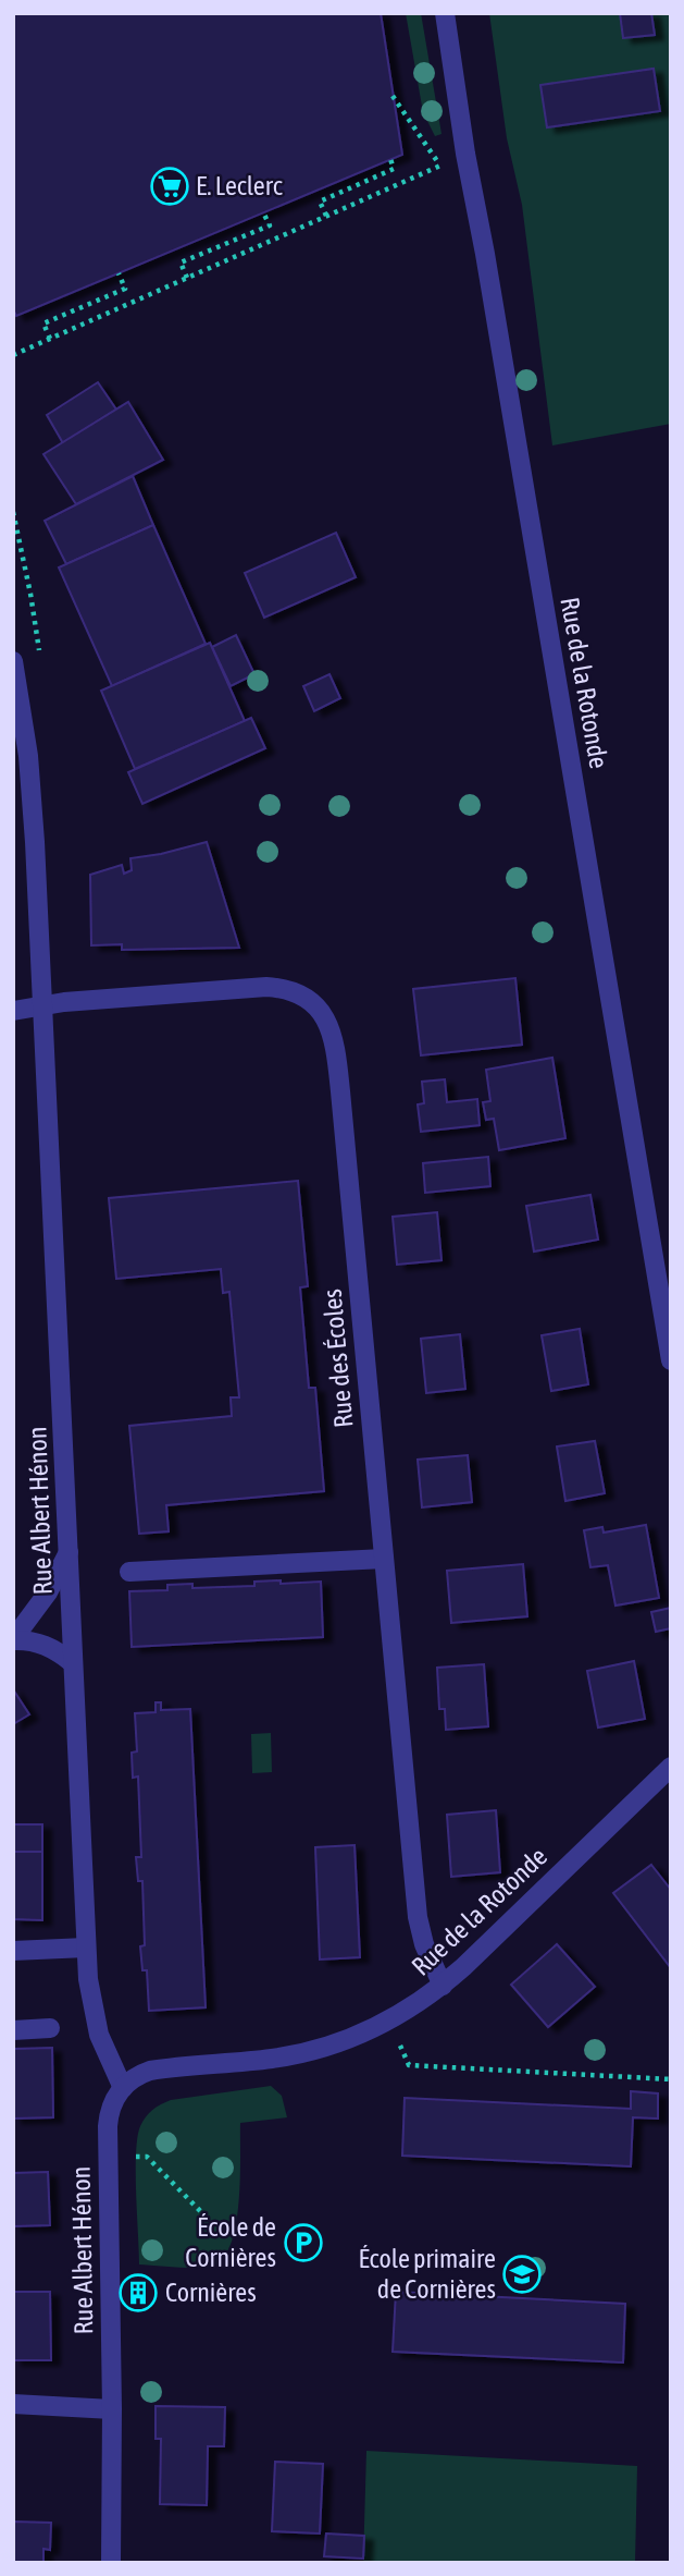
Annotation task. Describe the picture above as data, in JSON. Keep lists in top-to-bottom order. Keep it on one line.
{"streets":{"street":["Rue de la Rotonde","Rue des Écoles","Rue Albert Hénon"]},"crossings":[["Rue de la Rotonde","Rue des Écoles"],["Rue de la Rotonde","Rue Albert Hénon"],["Rue des Écoles","Rue Albert Hénon"]],"places":{"supermarket":["E. Leclerc"],"parking":["École de Cornières"],"school or university":["École primaire de Cornières"],"building":["Cornières"]}}
